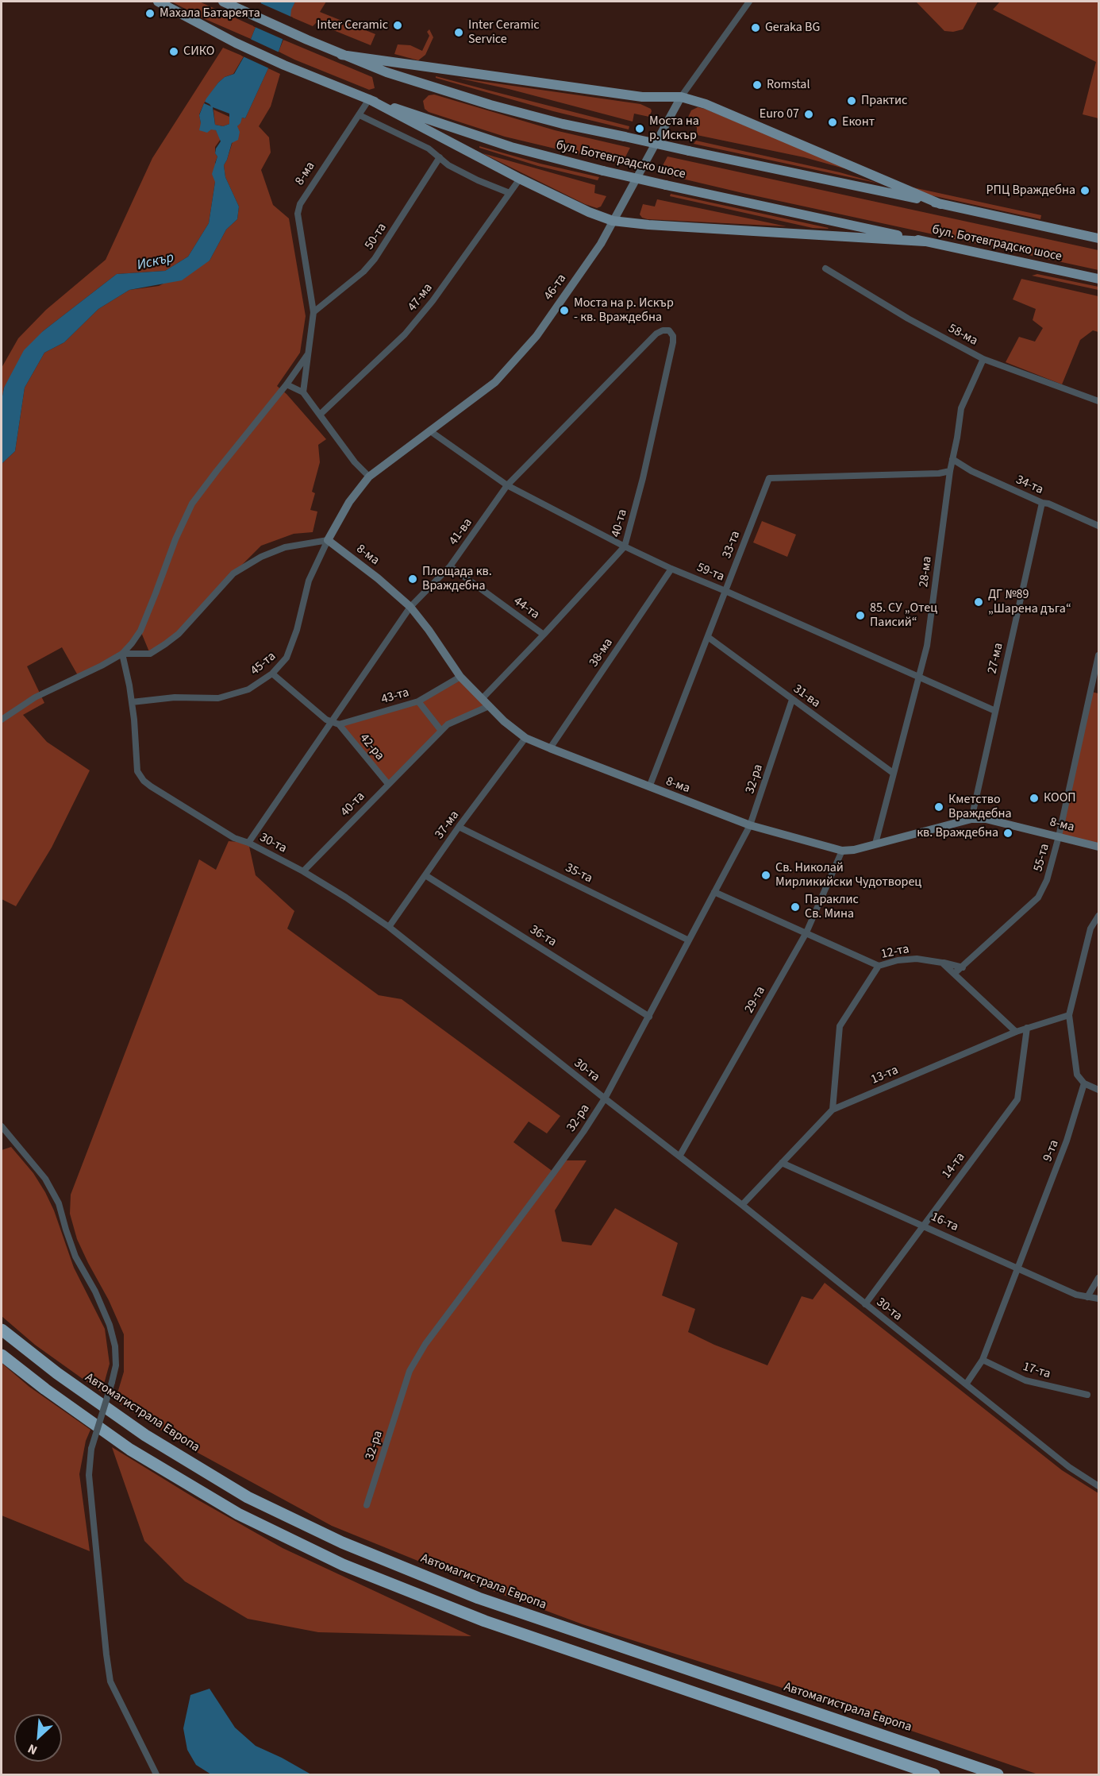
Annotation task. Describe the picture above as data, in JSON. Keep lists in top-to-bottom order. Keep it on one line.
{"streets":{"highway":["Автомагистрала Европа"],"main road":["бул. Ботевградско шосе"],"street":["8-ма","50-та","46-та","47-ма","58-ма","34-та","40-та","41-ва","33-та","28-ма","59-та","44-та","38-ма","27-ма","45-та","43-та","31-ва","42-ра","32-ра","37-ма","30-та","55-та","35-та","36-та","12-та","29-та","13-та","9-та","14-та","16-та","17-та"]},"crossings":[["бул. Ботевградско шосе","8-ма"],["8-ма","50-та"],["8-ма","46-та"],["8-ма","40-та"],["8-ма","41-ва"],["8-ма","33-та"],["8-ма","28-ма"],["8-ма","38-ма"],["8-ма","27-ма"],["8-ма","45-та"],["8-ма","43-та"],["8-ма","32-ра"],["8-ма","37-ма"],["8-ма","55-та"],["8-ма","29-та"],["46-та","59-та"],["46-та","45-та"],["58-ма","28-ма"],["34-та","28-ма"],["34-та","27-ма"],["40-та","41-ва"],["40-та","59-та"],["40-та","44-та"],["40-та","42-ра"],["40-та","30-та"],["41-ва","59-та"],["41-ва","44-та"],["41-ва","30-та"],["33-та","28-ма"],["33-та","59-та"],["33-та","31-ва"],["28-ма","59-та"],["28-ма","31-ва"],["59-та","38-ма"],["59-та","27-ма"],["45-та","30-та"],["43-та","42-ра"],["31-ва","32-ра"],["32-ра","30-та"],["32-ра","35-та"],["32-ра","36-та"],["37-ма","30-та"],["37-ма","35-та"],["37-ма","36-та"],["30-та","29-та"],["30-та","13-та"],["30-та","9-та"],["30-та","14-та"],["55-та","12-та"],["12-та","13-та"],["13-та","14-та"],["13-та","16-та"],["9-та","16-та"],["9-та","17-та"],["14-та","16-та"]],"water":["Искър"],"places":["Махала Батареята","Inter Ceramic","Geraka BG","Inter Ceramic Service","СИКО","Romstal","Практис","Euro 07","Еконт","Моста на р. Искър","РПЦ Враждебна","Моста на р. Искър - кв. Враждебна","Площада кв. Враждебна","ДГ №89 „Шарена дъга“","85. СУ „Отец Паисий“","КООП","Кметство Враждебна","кв. Враждебна","Св. Николай Мирликийски Чудотворец","Параклис Св. Мина"],"north":"bottom left"}
